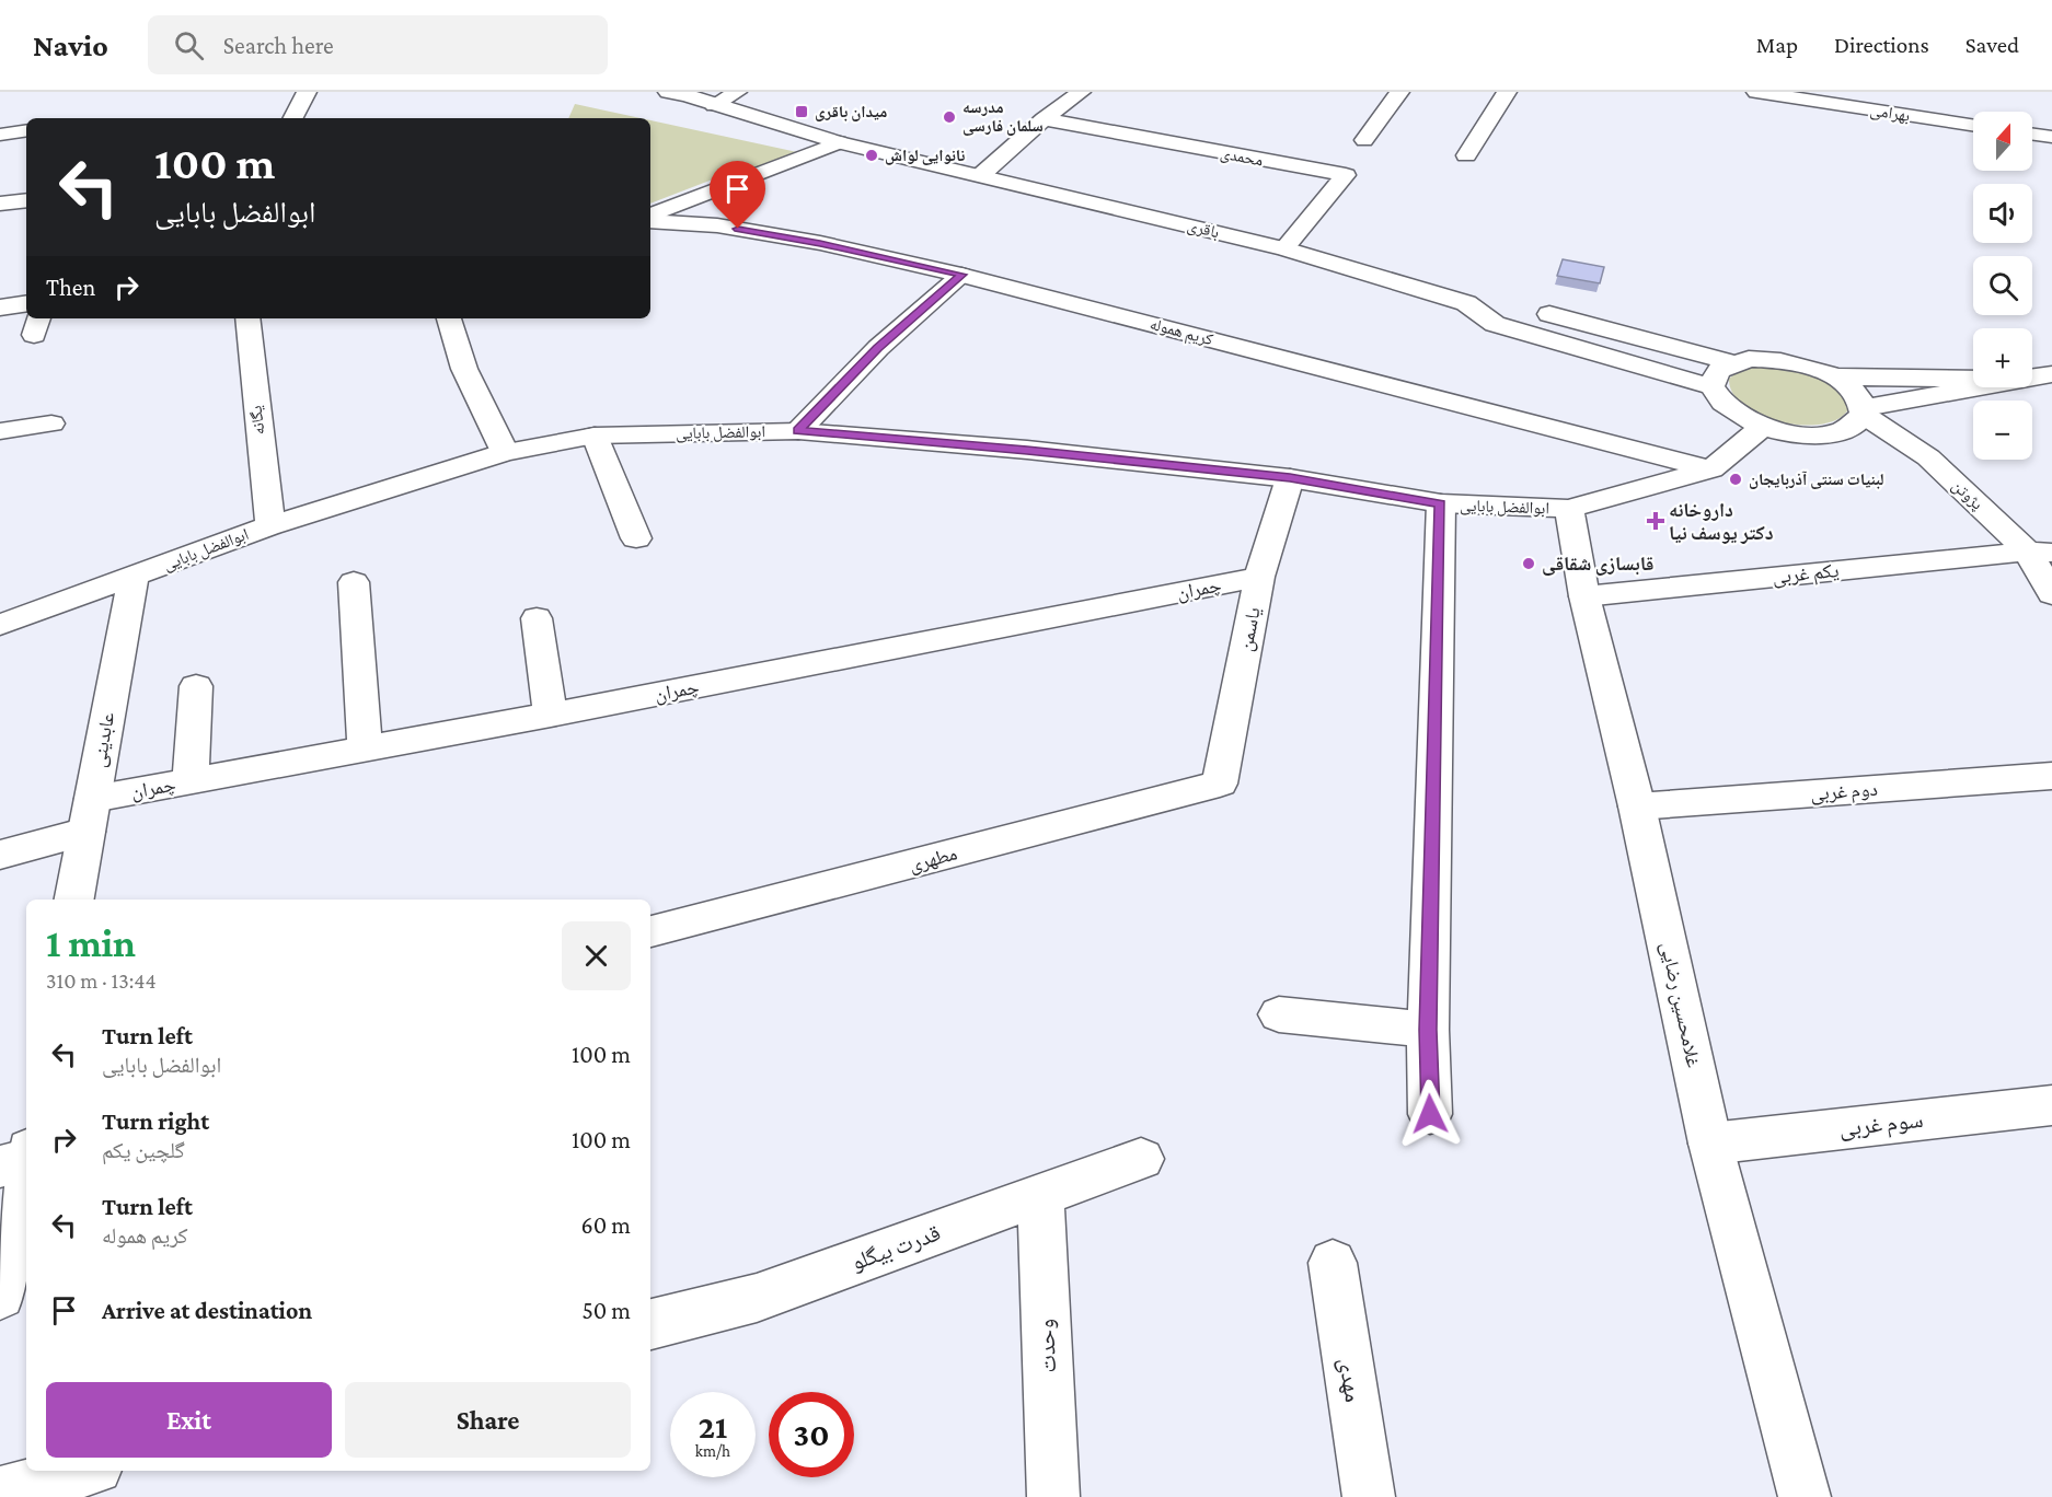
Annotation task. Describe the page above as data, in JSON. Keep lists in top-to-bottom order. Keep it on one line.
{"streets":{"street":["بهرامی","محمدی","باقری","کریم هموله","یگانه","ابوالفضل بابایی","پژوتن","یکم غربی","چمران","یاسمن","عابدینی","دوم غربی","مطهری","غلامحسین رضایی","سوم غربی","قدرت بیگلو","وحدت","مهدی"]},"crossings":[["محمدی","باقری"],["کریم هموله","ابوالفضل بابایی"],["یگانه","ابوالفضل بابایی"],["ابوالفضل بابایی","یاسمن"],["ابوالفضل بابایی","عابدینی"],["ابوالفضل بابایی","غلامحسین رضایی"],["پژوتن","یکم غربی"],["یکم غربی","غلامحسین رضایی"],["چمران","یاسمن"],["چمران","عابدینی"],["یاسمن","مطهری"],["دوم غربی","غلامحسین رضایی"],["غلامحسین رضایی","سوم غربی"],["قدرت بیگلو","وحدت"]],"places":{"transit":["میدان باقری"],"other":["مدرسه سلمان فارسی","نانوایی لواش","لبنیات سنتی آذربایجان","قابسازی شقاقی"],"health":["داروخانه دکتر یوسف نیا"]},"north":"top","page":{"header":"Navio","search":"Search here","nav":["Map","Directions","Saved"],"map_buttons":["+","−"],"turn":["100 m","ابوالفضل بابایی"],"then":"Then","heading":["1 min","310 m · 13:44"],"list":[{"name":"Turn left","note":"ابوالفضل بابایی","value":"100 m"},{"name":"Turn right","note":"گلچین یکم","value":"100 m"},{"name":"Turn left","note":"کریم هموله","value":"60 m"},{"name":"Arrive at destination","value":"50 m"}],"buttons":["Exit","Share"],"speed":"21 km/h","limit":"30"}}
